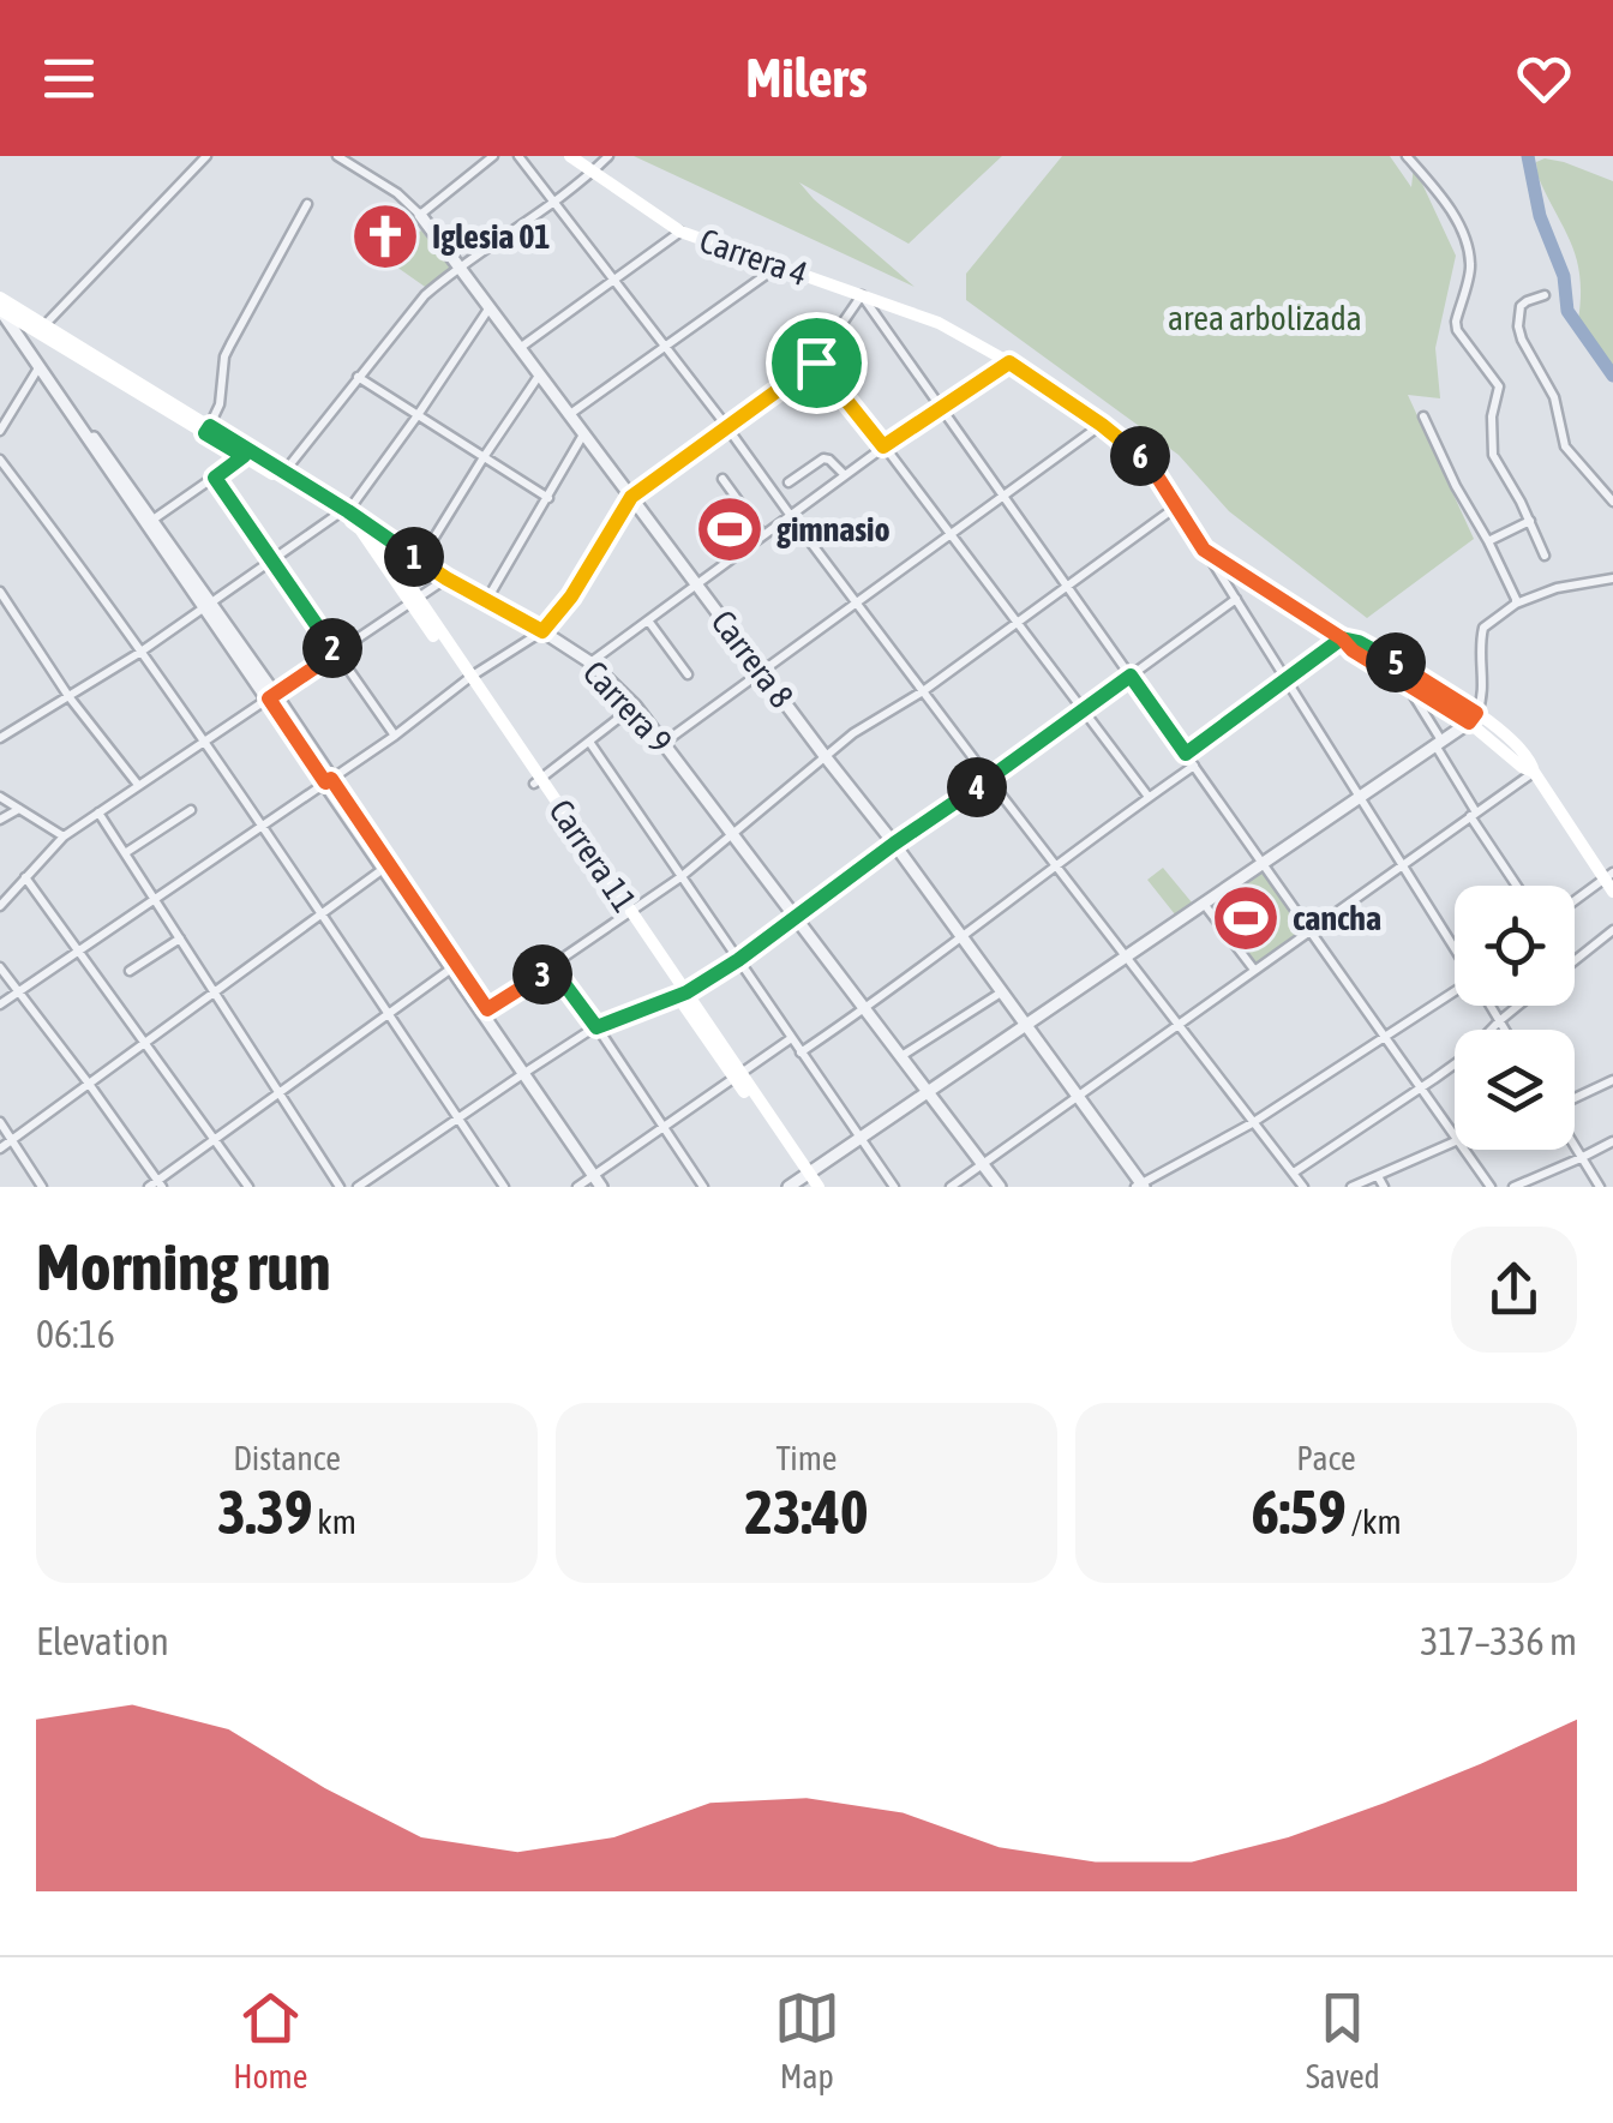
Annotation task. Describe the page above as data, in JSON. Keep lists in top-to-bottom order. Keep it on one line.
{"streets":{"main road":["Carrera 4","Carrera 9","Carrera 11"],"street":["Carrera 8"]},"crossings":[["Carrera 9","Carrera 11"]],"parks":["area arbolizada"],"places":{"church":["Iglesia 01"],"sports":["gimnasio","cancha"]},"page":{"header":"Milers","pins":["6","1","2","5","4","3"],"heading":["Morning run","06:16"],"stats":[["Distance","3.39 km"],["Time","23:40"],["Pace","6:59 /km"]],"chart":["Elevation","317–336 m"],"tabs":["Home","Map","Saved"]}}
